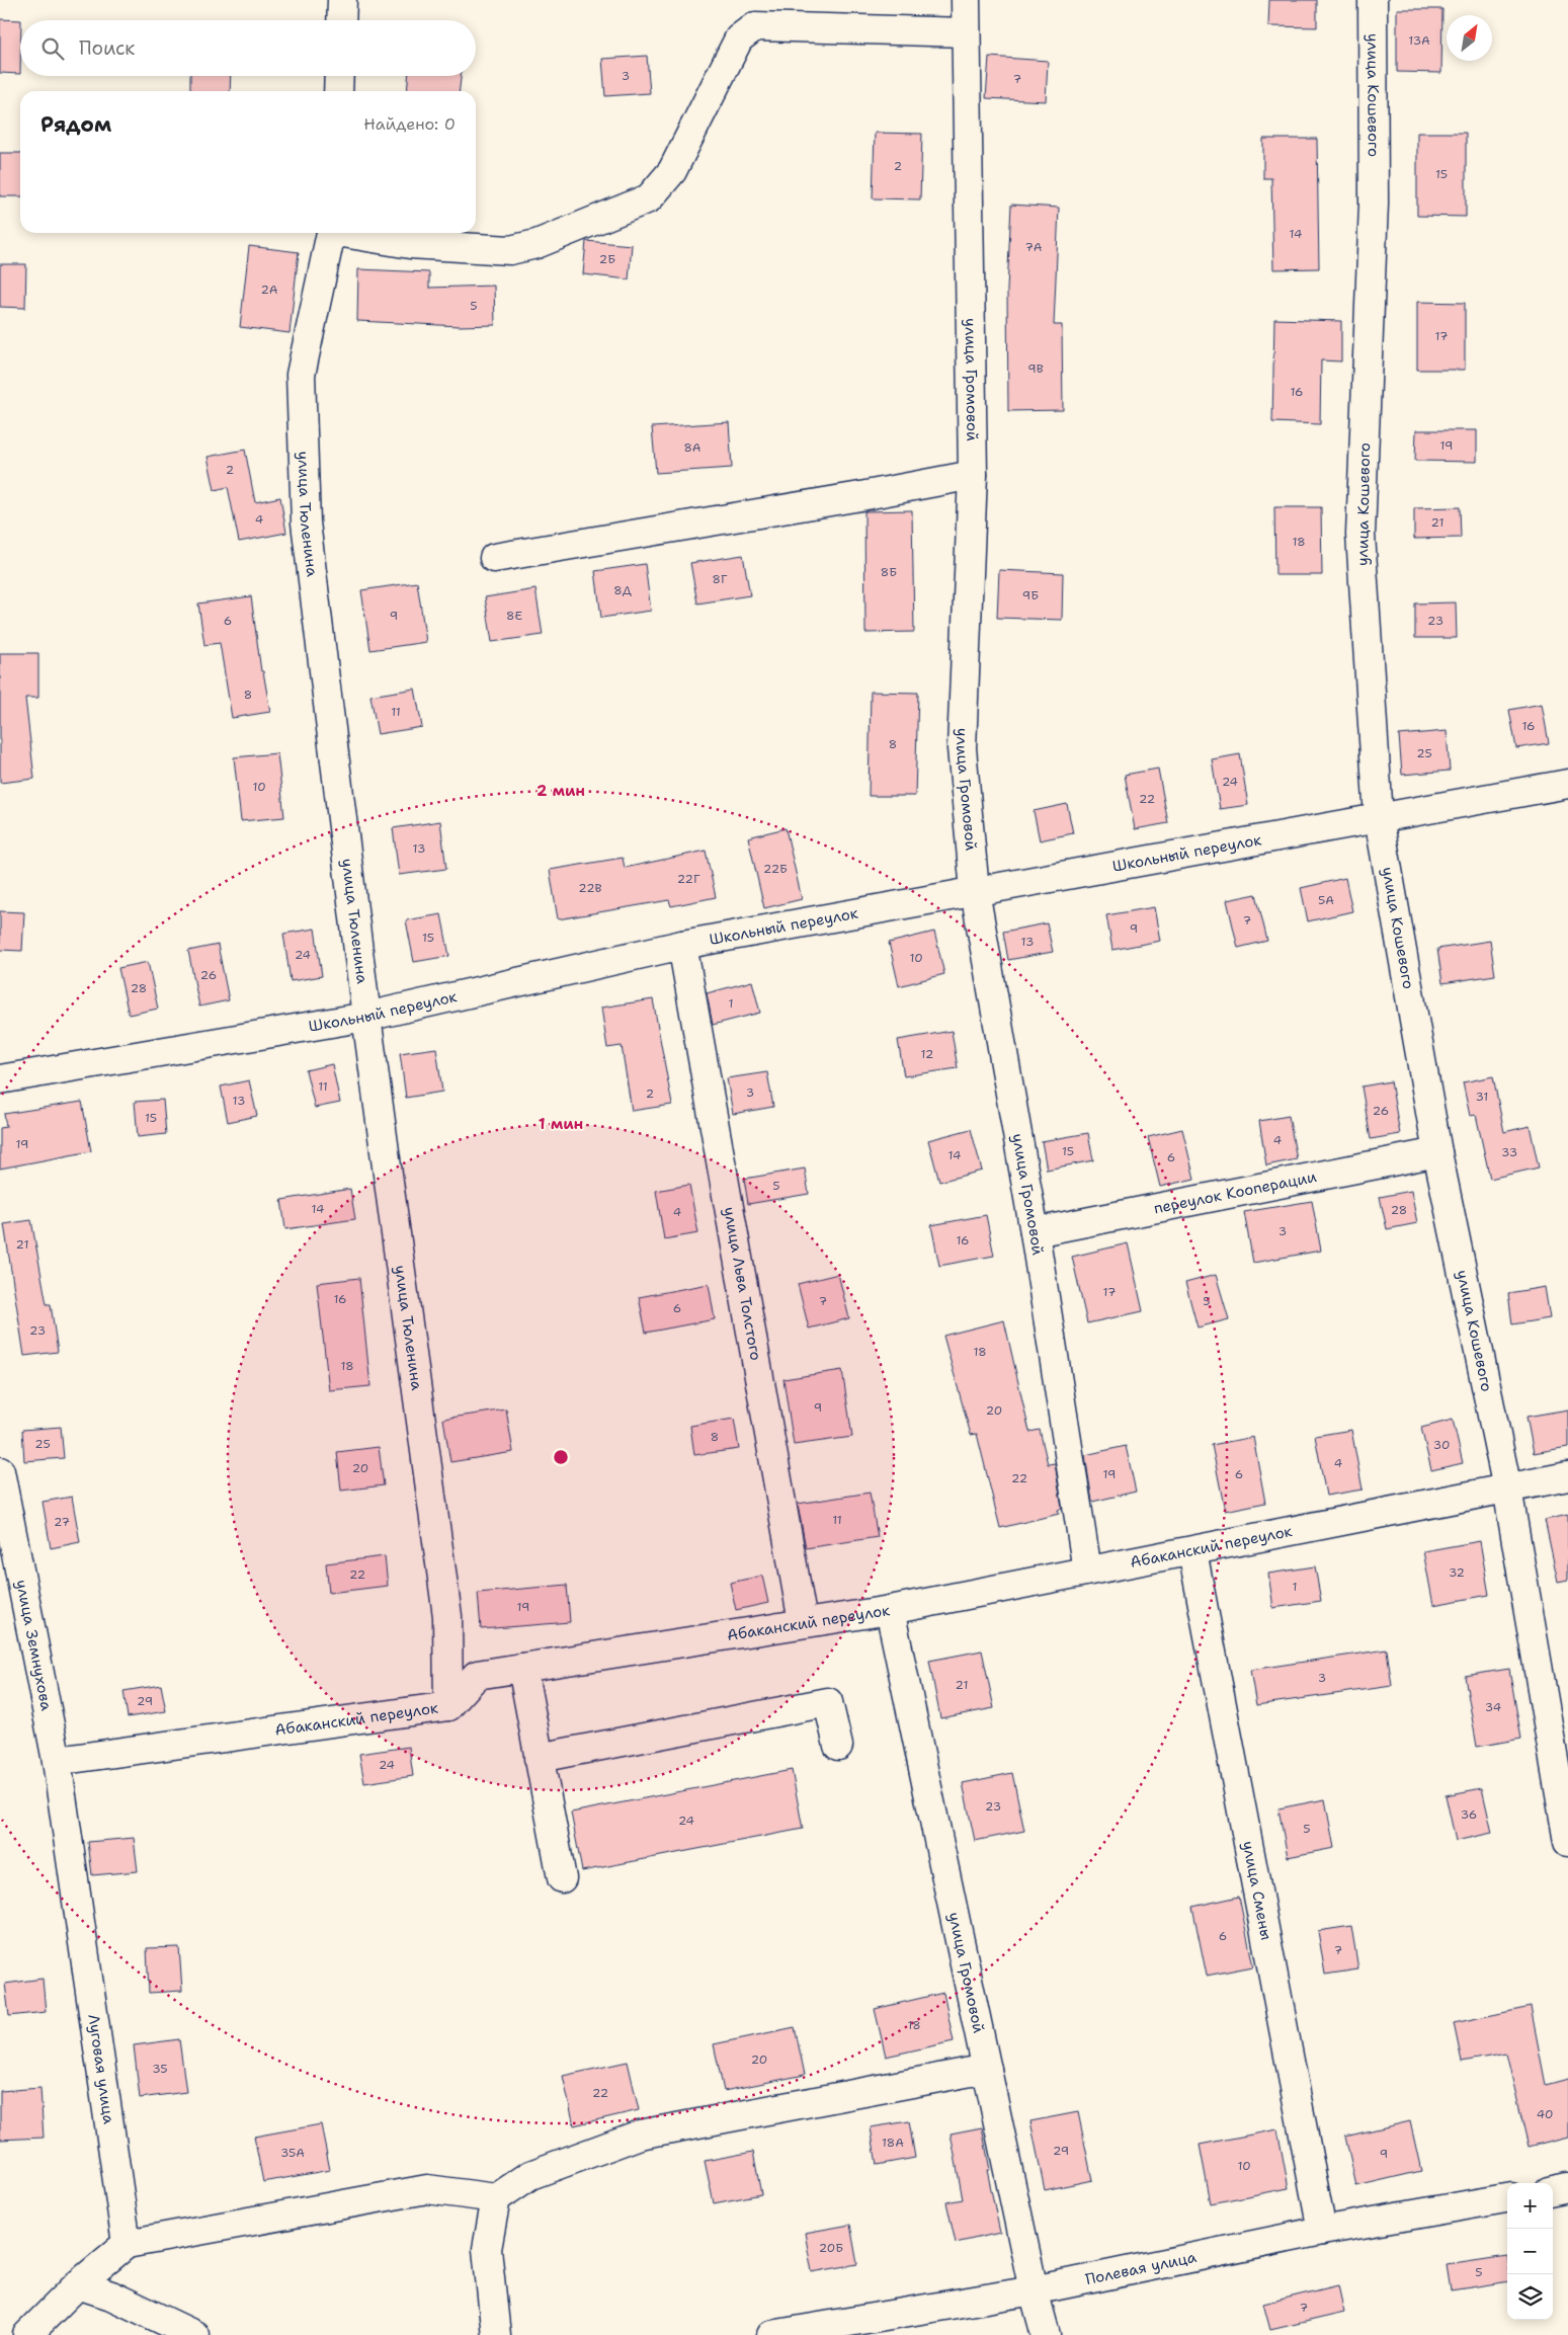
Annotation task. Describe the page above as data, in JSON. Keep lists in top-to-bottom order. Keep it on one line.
{"streets":{"street":["улица Кошевого","улица Громовой","улица Тюленина","Школьный переулок","переулок Кооперации","улица Льва Толстого","Абаканский переулок","улица Земнухова","улица Смены","Луговая улица","Полевая улица"]},"crossings":[["улица Кошевого","Школьный переулок"],["улица Кошевого","переулок Кооперации"],["улица Кошевого","Абаканский переулок"],["улица Громовой","Школьный переулок"],["улица Громовой","переулок Кооперации"],["улица Громовой","Абаканский переулок"],["улица Громовой","Полевая улица"],["улица Тюленина","Школьный переулок"],["улица Тюленина","Абаканский переулок"],["Школьный переулок","улица Льва Толстого"],["улица Льва Толстого","Абаканский переулок"],["Абаканский переулок","улица Земнухова"],["Абаканский переулок","улица Смены"],["Абаканский переулок","Луговая улица"],["улица Земнухова","Луговая улица"],["улица Смены","Полевая улица"]],"house_numbers":["13А","3","7","2","15","14","7А","2Б","2А","5","17","9В","16","19","8А","2","4","21","18","8Б","8Г","8Д","9Б","9","8Е","6","23","8","11","16","8","25","24","10","22","13","22Б","22Г","22В","5А","7","9","15","13","24","10","26","28","1","12","11","3","2","31","13","26","15","4","19","15","33","14","6","5","14","28","4","3","16","21","17","16","7","5","6","23","18","18","9","20","8","25","30","4","20","19","6","22","11","27","32","22","1","19","3","21","29","34","24","23","36","24","5","6","7","18","20","35","22","40","18А","29","35А","9","10","20Б","5","7"],"north":"top right","page":{"search":"Поиск","heading":["Рядом","Найдено: 0"],"map_buttons":["+","−"]},"rings":["2 мин","1 мин"]}
